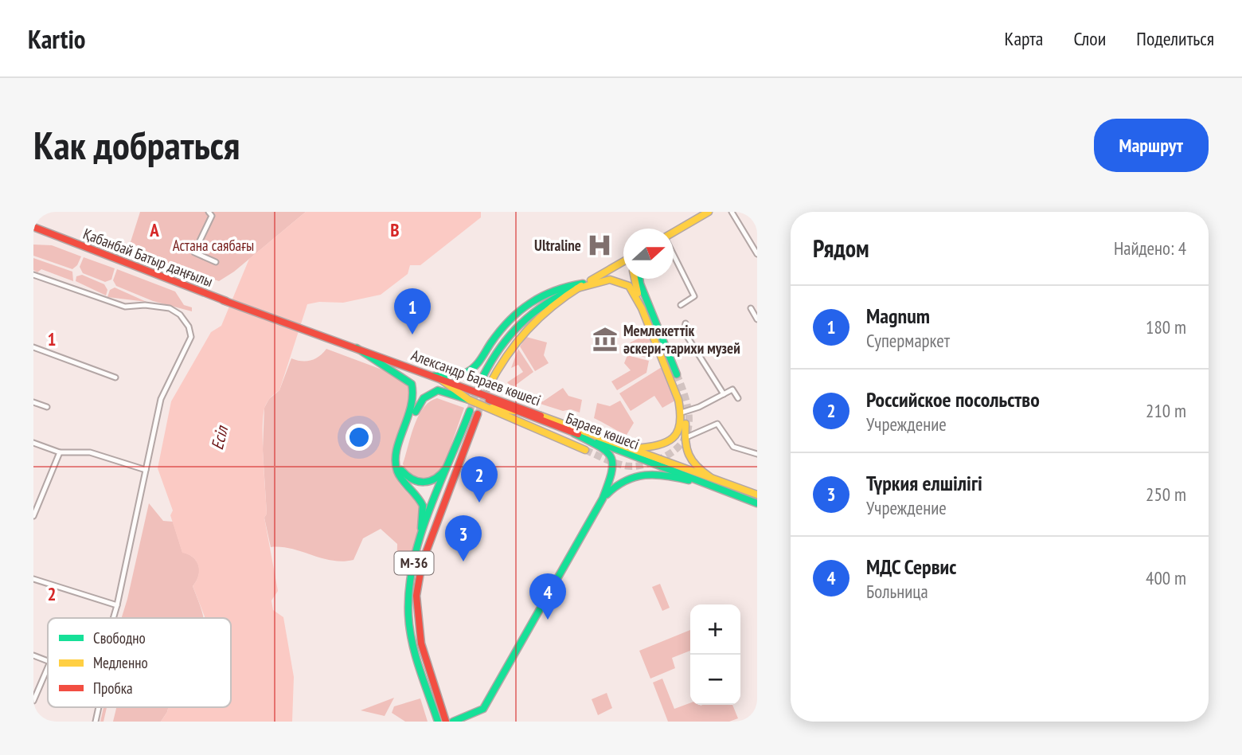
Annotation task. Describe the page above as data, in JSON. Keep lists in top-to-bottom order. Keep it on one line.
{"streets":{"main road":["Қабанбай Батыр даңғылы","Александр Бараев көшесі","Бараев көшесі","M-36"]},"crossings":[["Қабанбай Батыр даңғылы","Александр Бараев көшесі"],["Александр Бараев көшесі","Бараев көшесі"]],"water":["Есіл"],"parks":["Астана саябағы"],"places":{"hospital":["Ultraline"],"museum":["Мемлекеттік әскери-тарихи музей"]},"legend":["Свободно","Медленно","Пробка"],"north":"right","page":{"header":"Kartio","nav":["Карта","Слои","Поделиться"],"buttons":"Маршрут","title":"Как добраться","heading":["Рядом","Найдено: 4"],"list":[{"mark":"1","name":"Magnum","note":"Супермаркет","value":"180 m"},{"mark":"2","name":"Российское посольство","note":"Учреждение","value":"210 m"},{"mark":"3","name":"Түркия елшілігі","note":"Учреждение","value":"250 m"},{"mark":"4","name":"МДС Сервис","note":"Больница","value":"400 m"}],"pins":["1","2","3","4"],"map_buttons":["+","−"]},"grid":{"columns":["A","B"],"rows":["1","2"]}}
